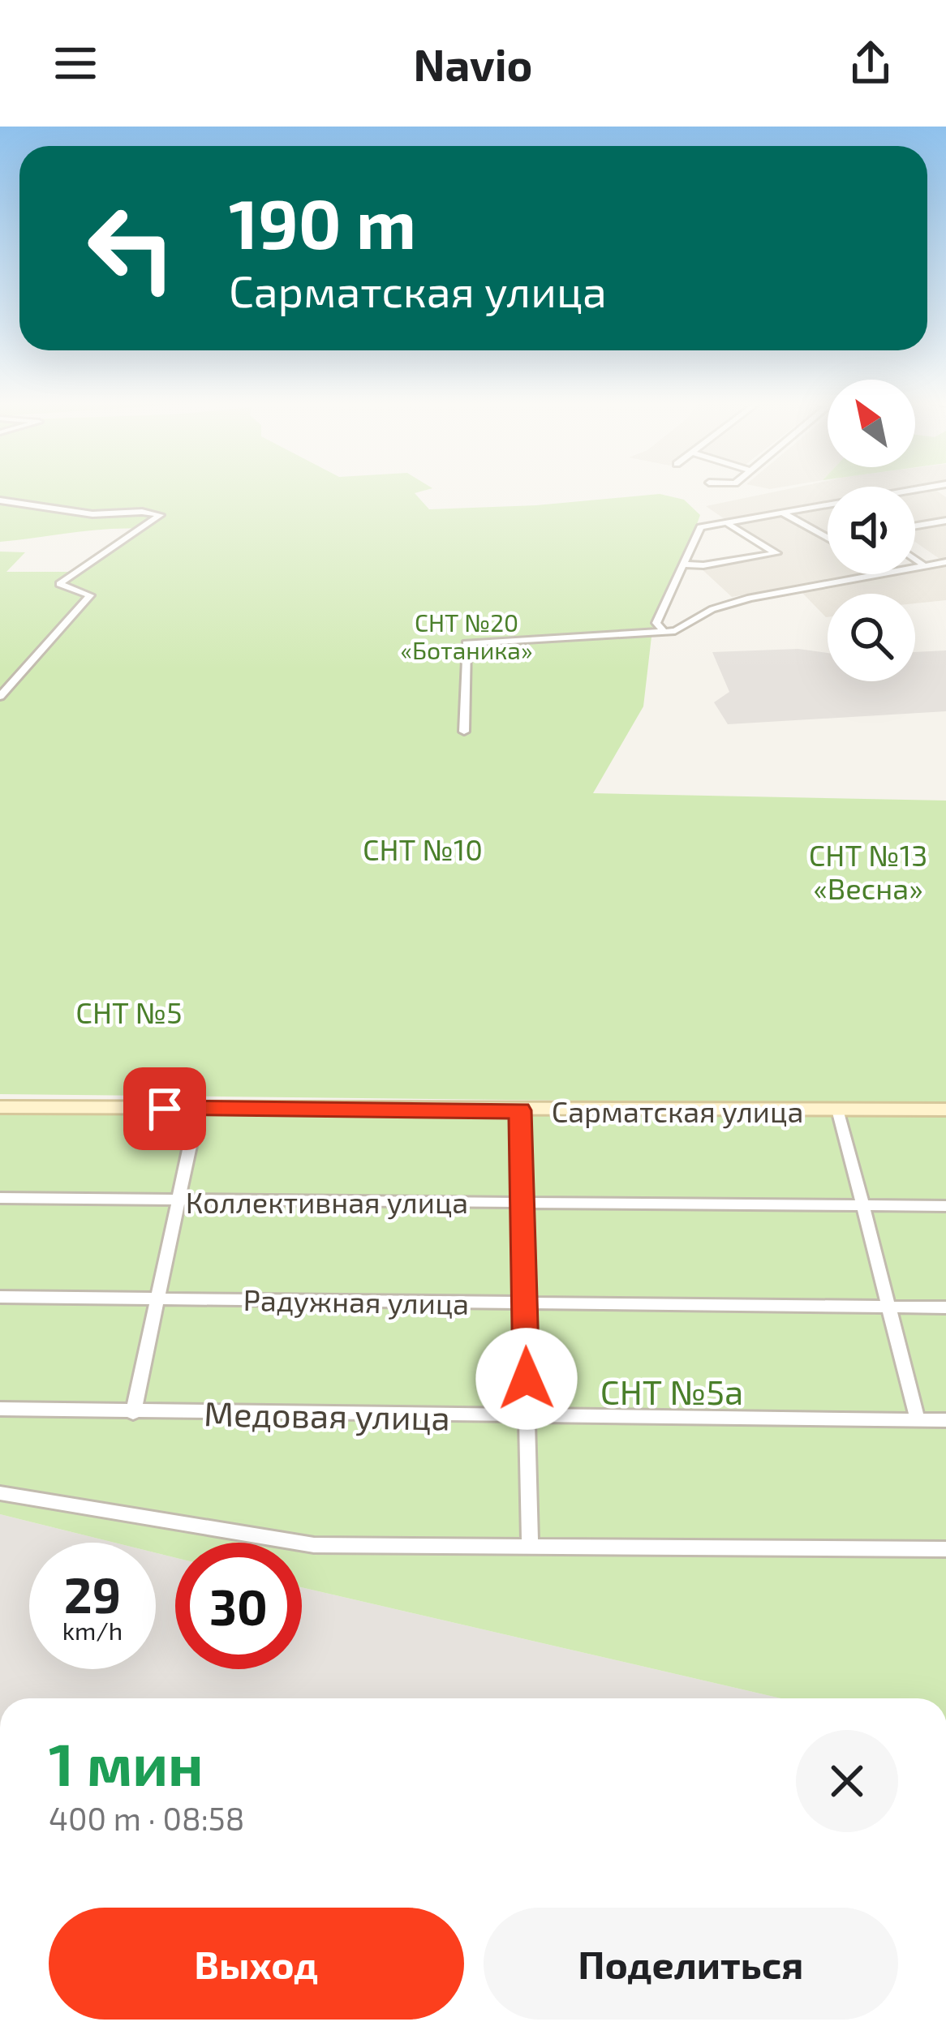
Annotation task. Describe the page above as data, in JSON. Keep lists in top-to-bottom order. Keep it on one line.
{"streets":{"main road":["Сарматская улица"],"street":["Коллективная улица","Радужная улица","Медовая улица"]},"parks":["СНТ №20 «Ботаника»","СНТ №10","СНТ №13 «Весна»","СНТ №5","СНТ №5а"],"north":"top left","page":{"header":"Navio","turn":["190 m","Сарматская улица"],"speed":"29 km/h","limit":"30","heading":["1 мин","400 m · 08:58"],"buttons":["Выход","Поделиться"]}}
